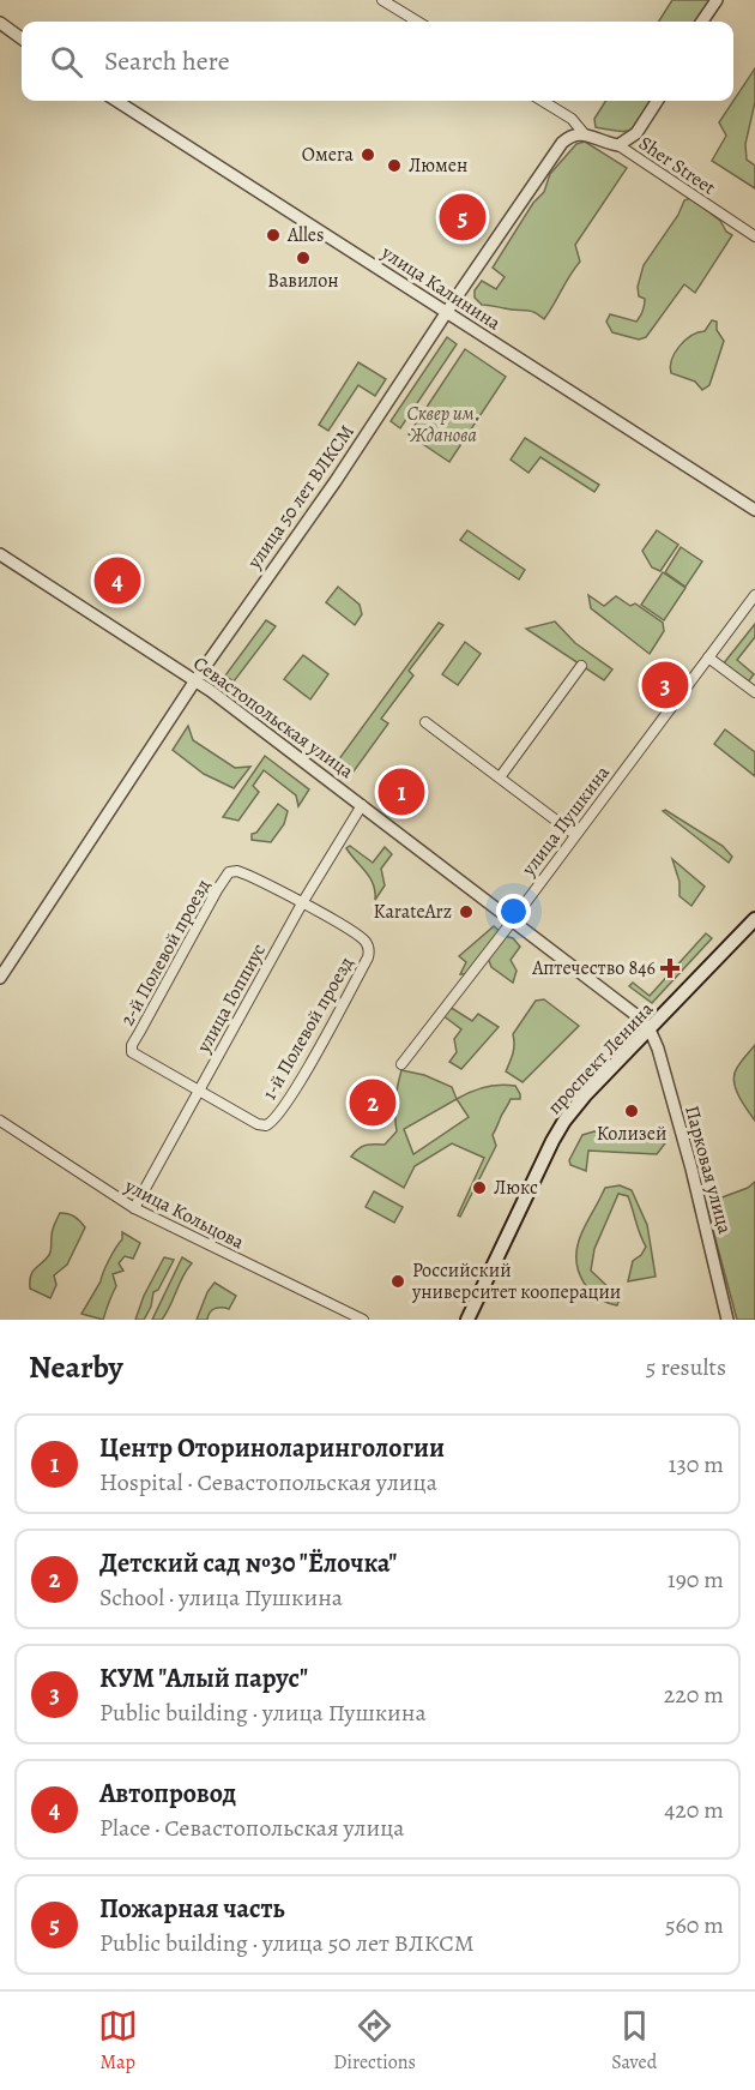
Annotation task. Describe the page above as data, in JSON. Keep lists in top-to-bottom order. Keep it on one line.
{"streets":{"main road":["проспект Ленина"],"street":["Sher Street","улица Калинина","улица 50 лет ВЛКСМ","Севастопольская улица","улица Пушкина","2-й Полевой проезд","улица Гоппиус","1-й Полевой проезд","Парковая улица","улица Кольцова"]},"crossings":[["улица Калинина","улица 50 лет ВЛКСМ"],["улица 50 лет ВЛКСМ","Севастопольская улица"],["Севастопольская улица","улица Пушкина"],["Севастопольская улица","улица Гоппиус"],["Севастопольская улица","проспект Ленина"],["Севастопольская улица","Парковая улица"],["2-й Полевой проезд","улица Гоппиус"],["2-й Полевой проезд","1-й Полевой проезд"],["улица Гоппиус","1-й Полевой проезд"],["улица Гоппиус","улица Кольцова"],["проспект Ленина","Парковая улица"]],"parks":["Сквер им. Жданова"],"places":{"other":["Омега","Люмен","Alles","Вавилон","KarateArz","Колизей","Люкс","Российский университет кооперации"],"health":["Аптечество 846"]},"page":{"search":"Search here","pins":["5","4","3","1","2"],"heading":["Nearby","5 results"],"list":[{"mark":"1","name":"Центр Оториноларингологии","note":"Hospital · Севастопольская улица","value":"130 m"},{"mark":"2","name":"Детский сад №30 \"Ёлочка\"","note":"School · улица Пушкина","value":"190 m"},{"mark":"3","name":"КУМ \"Алый парус\"","note":"Public building · улица Пушкина","value":"220 m"},{"mark":"4","name":"Автопровод","note":"Place · Севастопольская улица","value":"420 m"},{"mark":"5","name":"Пожарная часть","note":"Public building · улица 50 лет ВЛКСМ","value":"560 m"}],"nav":["Map","Directions","Saved"]}}
